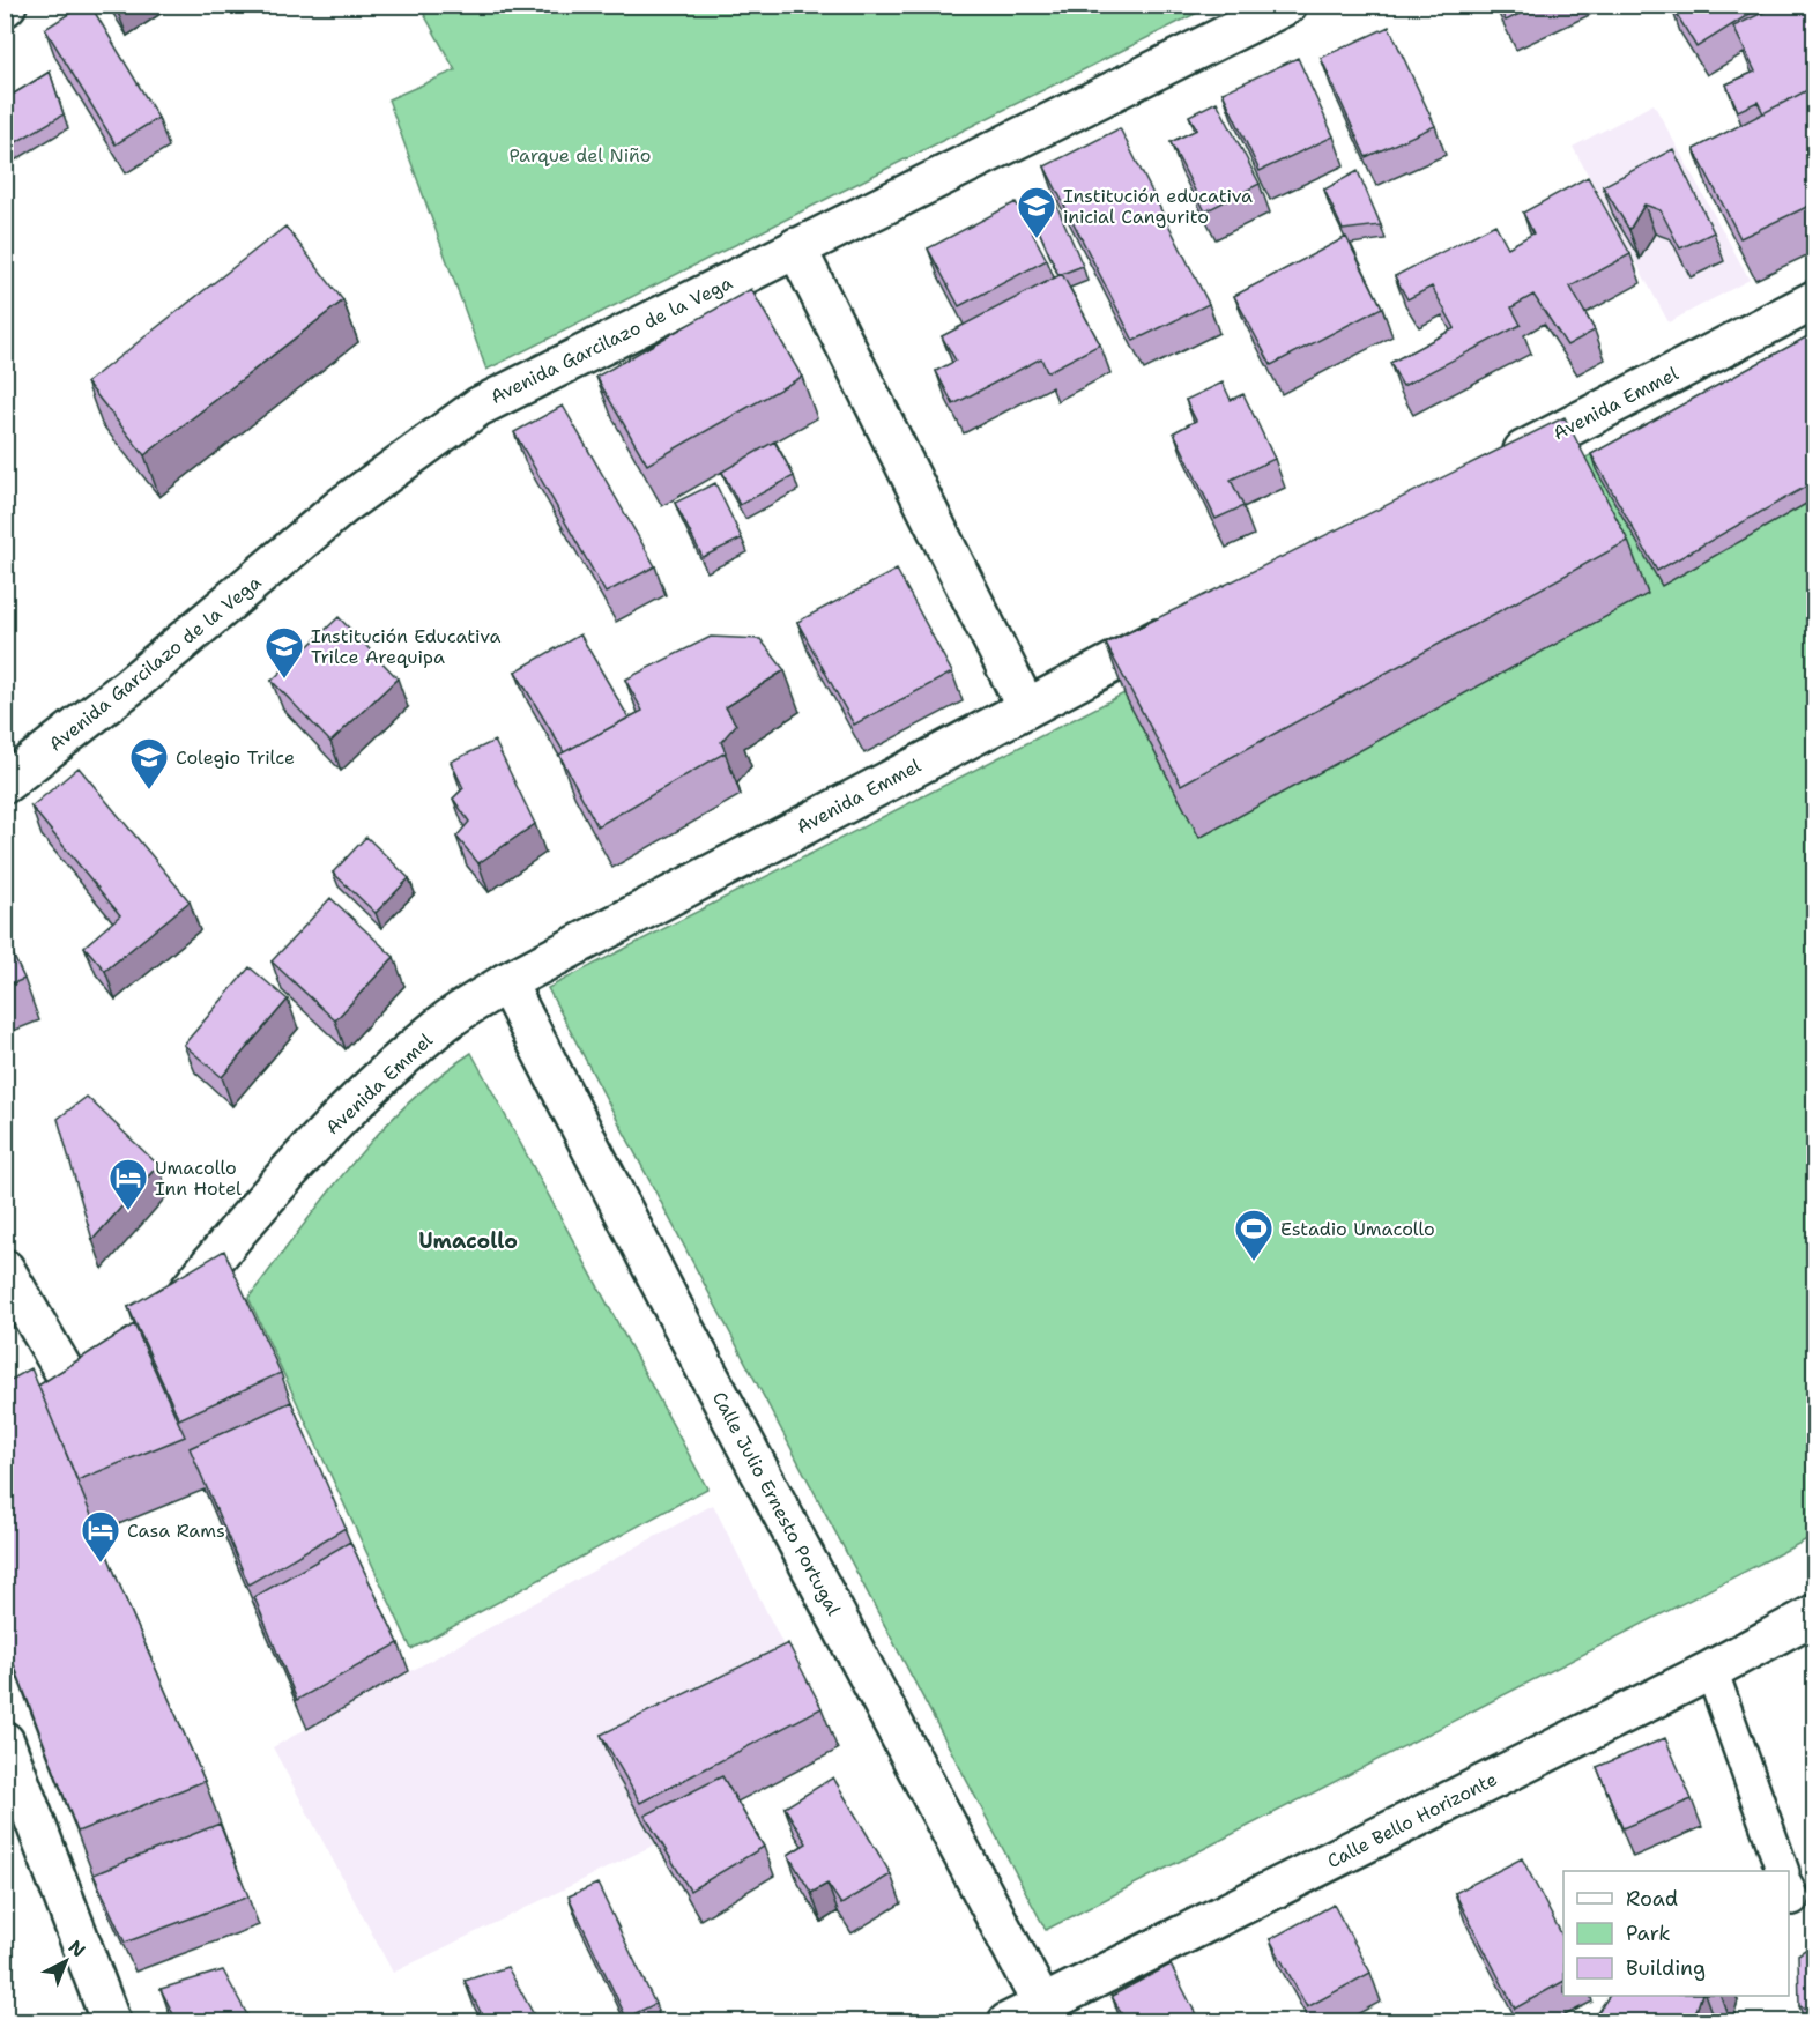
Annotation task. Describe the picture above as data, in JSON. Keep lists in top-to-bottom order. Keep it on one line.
{"streets":{"street":["Avenida Garcilazo de la Vega","Avenida Emmel","Calle Julio Ernesto Portugal","Calle Bello Horizonte"]},"crossings":[["Avenida Emmel","Calle Julio Ernesto Portugal"],["Calle Julio Ernesto Portugal","Calle Bello Horizonte"]],"districts":["Umacollo"],"parks":["Parque del Niño"],"places":{"school or university":["Institución educativa inicial Cangurito","Institución Educativa Trilce Arequipa","Colegio Trilce"],"hotel":["Umacollo Inn Hotel","Casa Rams"],"sports":["Estadio Umacollo"]},"legend":["Road","Park","Building"],"north":"top right"}
